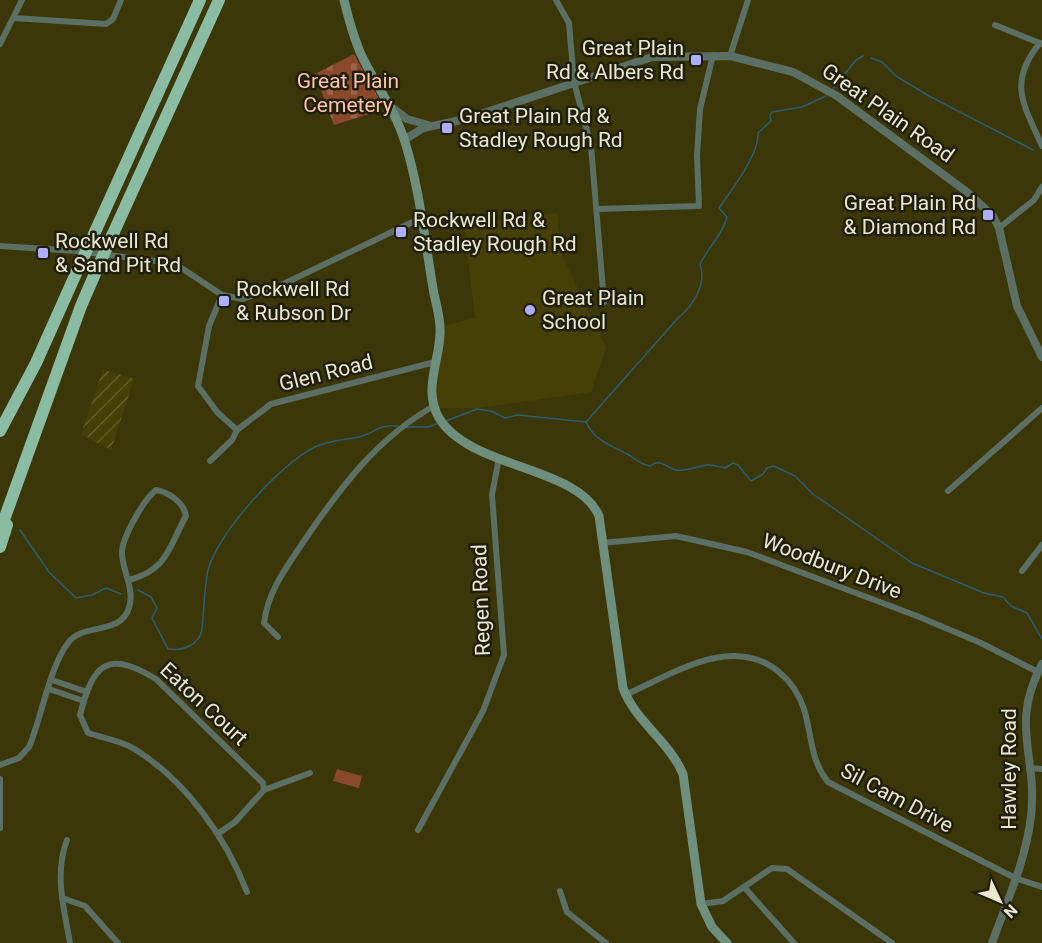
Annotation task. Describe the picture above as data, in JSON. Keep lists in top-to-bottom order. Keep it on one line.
{"streets":{"street":["Great Plain Road","Glen Road","Woodbury Drive","Regen Road","Eaton Court","Hawley Road","Sil Cam Drive"]},"crossings":[["Woodbury Drive","Hawley Road"],["Hawley Road","Sil Cam Drive"]],"parks":["Great Plain Cemetery"],"places":{"transit":["Great Plain Rd & Albers Rd","Great Plain Rd & Stadley Rough Rd","Great Plain Rd & Diamond Rd","Rockwell Rd & Stadley Rough Rd","Rockwell Rd & Sand Pit Rd","Rockwell Rd & Rubson Dr"],"other":["Great Plain School"]},"north":"bottom right"}
